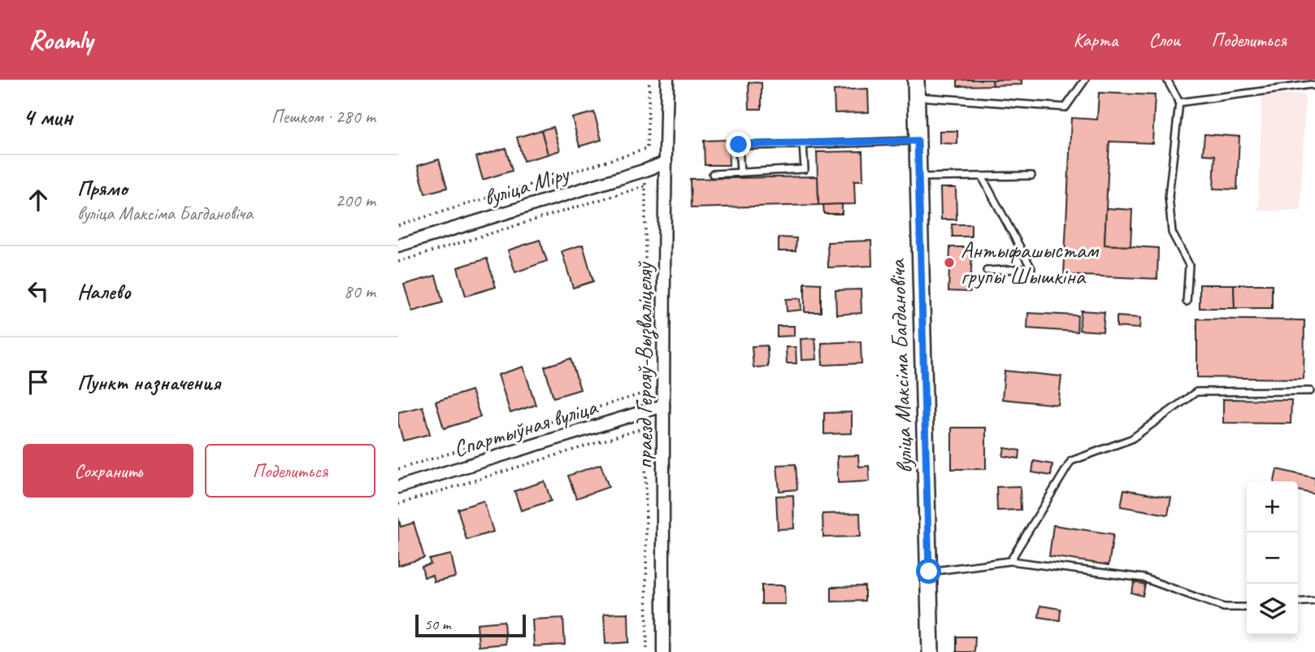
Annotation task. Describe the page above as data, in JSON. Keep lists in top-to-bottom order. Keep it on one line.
{"streets":{"main road":["вуліца Максіма Багдановіча"],"street":["вуліца Міру","праезд Герояў-Вызваліцеляў","Спартыўная вуліца"]},"crossings":[["вуліца Міру","праезд Герояў-Вызваліцеляў"],["праезд Герояў-Вызваліцеляў","Спартыўная вуліца"]],"places":["Антыфашыстам групы Шышкіна"],"scale_bar":"50 m","page":{"header":"Roamly","nav":["Карта","Слои","Поделиться"],"heading":["4 мин","Пешком · 280 m"],"list":[["Прямо","вуліца Максіма Багдановіча","200 m"],["Налево","80 m"],"Пункт назначения"],"buttons":["Сохранить","Поделиться"],"map_buttons":["+","−"],"scale":"50 m"}}
